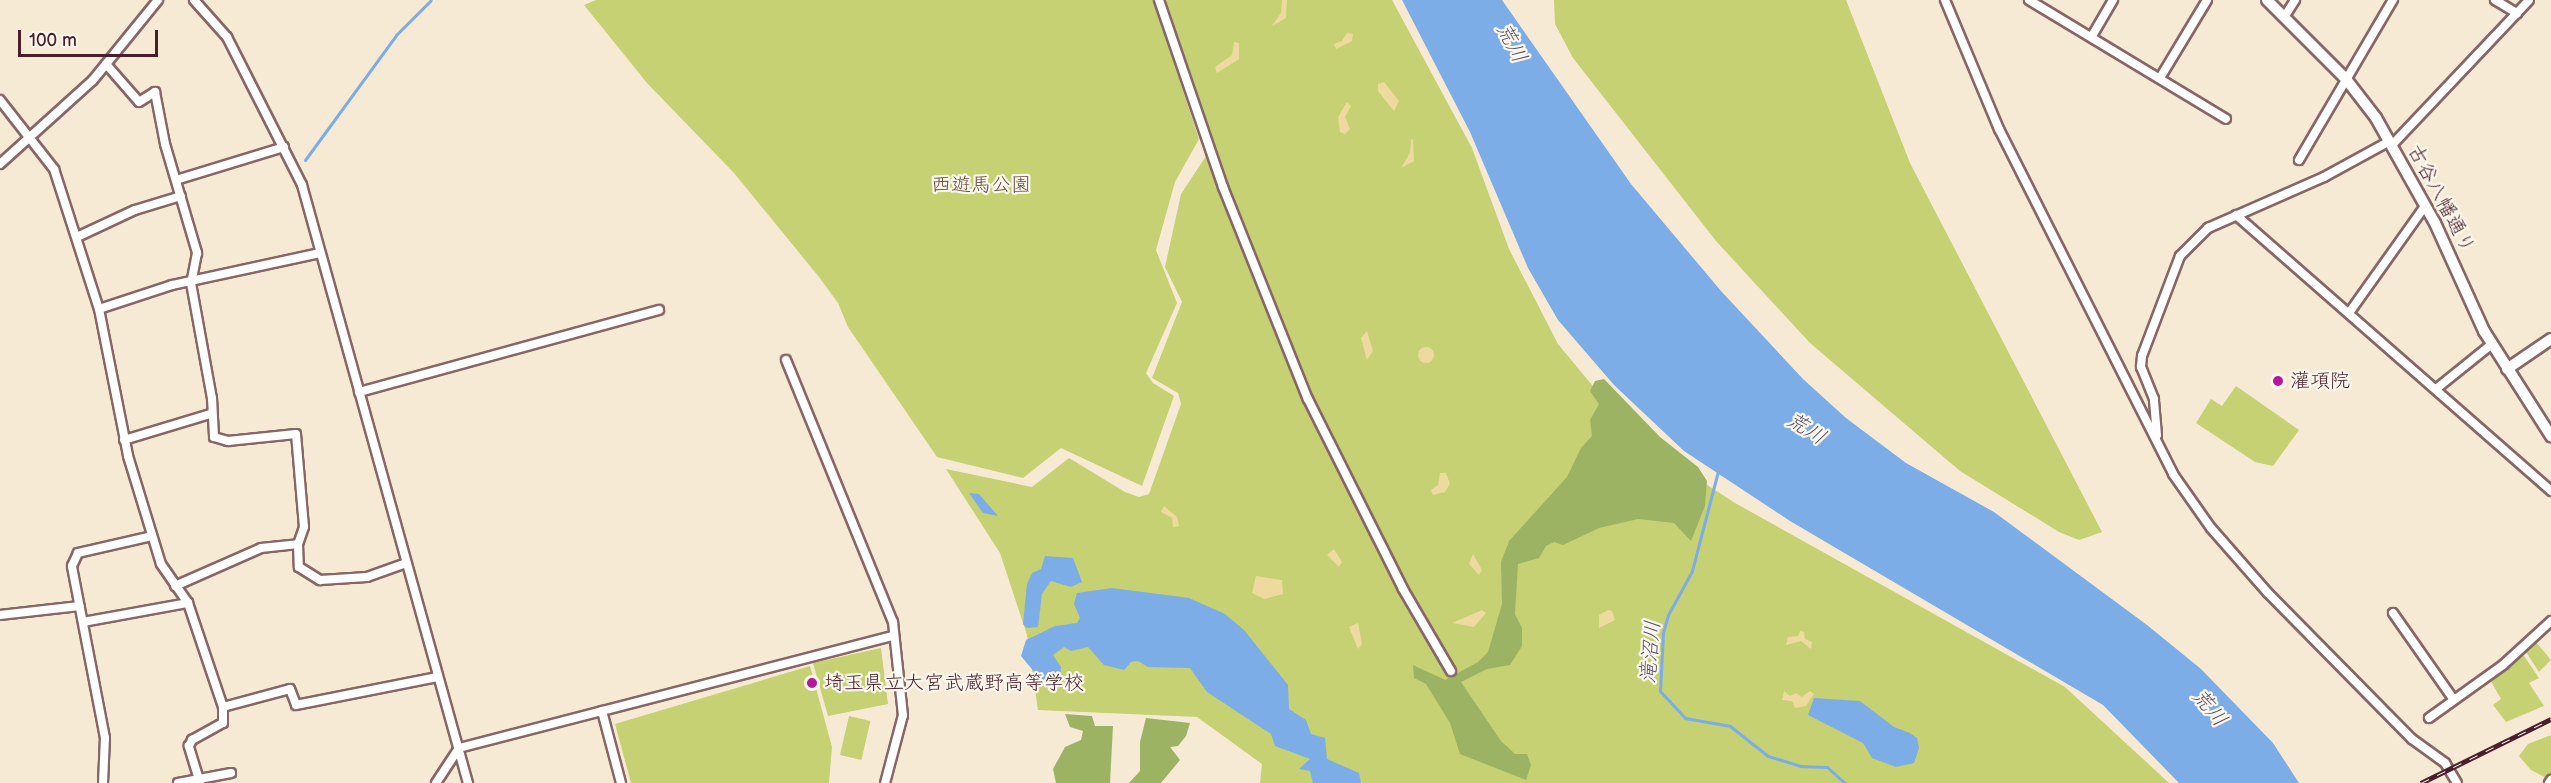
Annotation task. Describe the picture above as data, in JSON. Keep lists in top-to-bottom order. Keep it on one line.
{"streets":{"street":["古谷八幡通り"]},"water":["荒川","滝沼川"],"parks":["西遊馬公園"],"places":["灌項院","埼玉県立大宮武蔵野高等学校"],"scale_bar":"100 m"}
